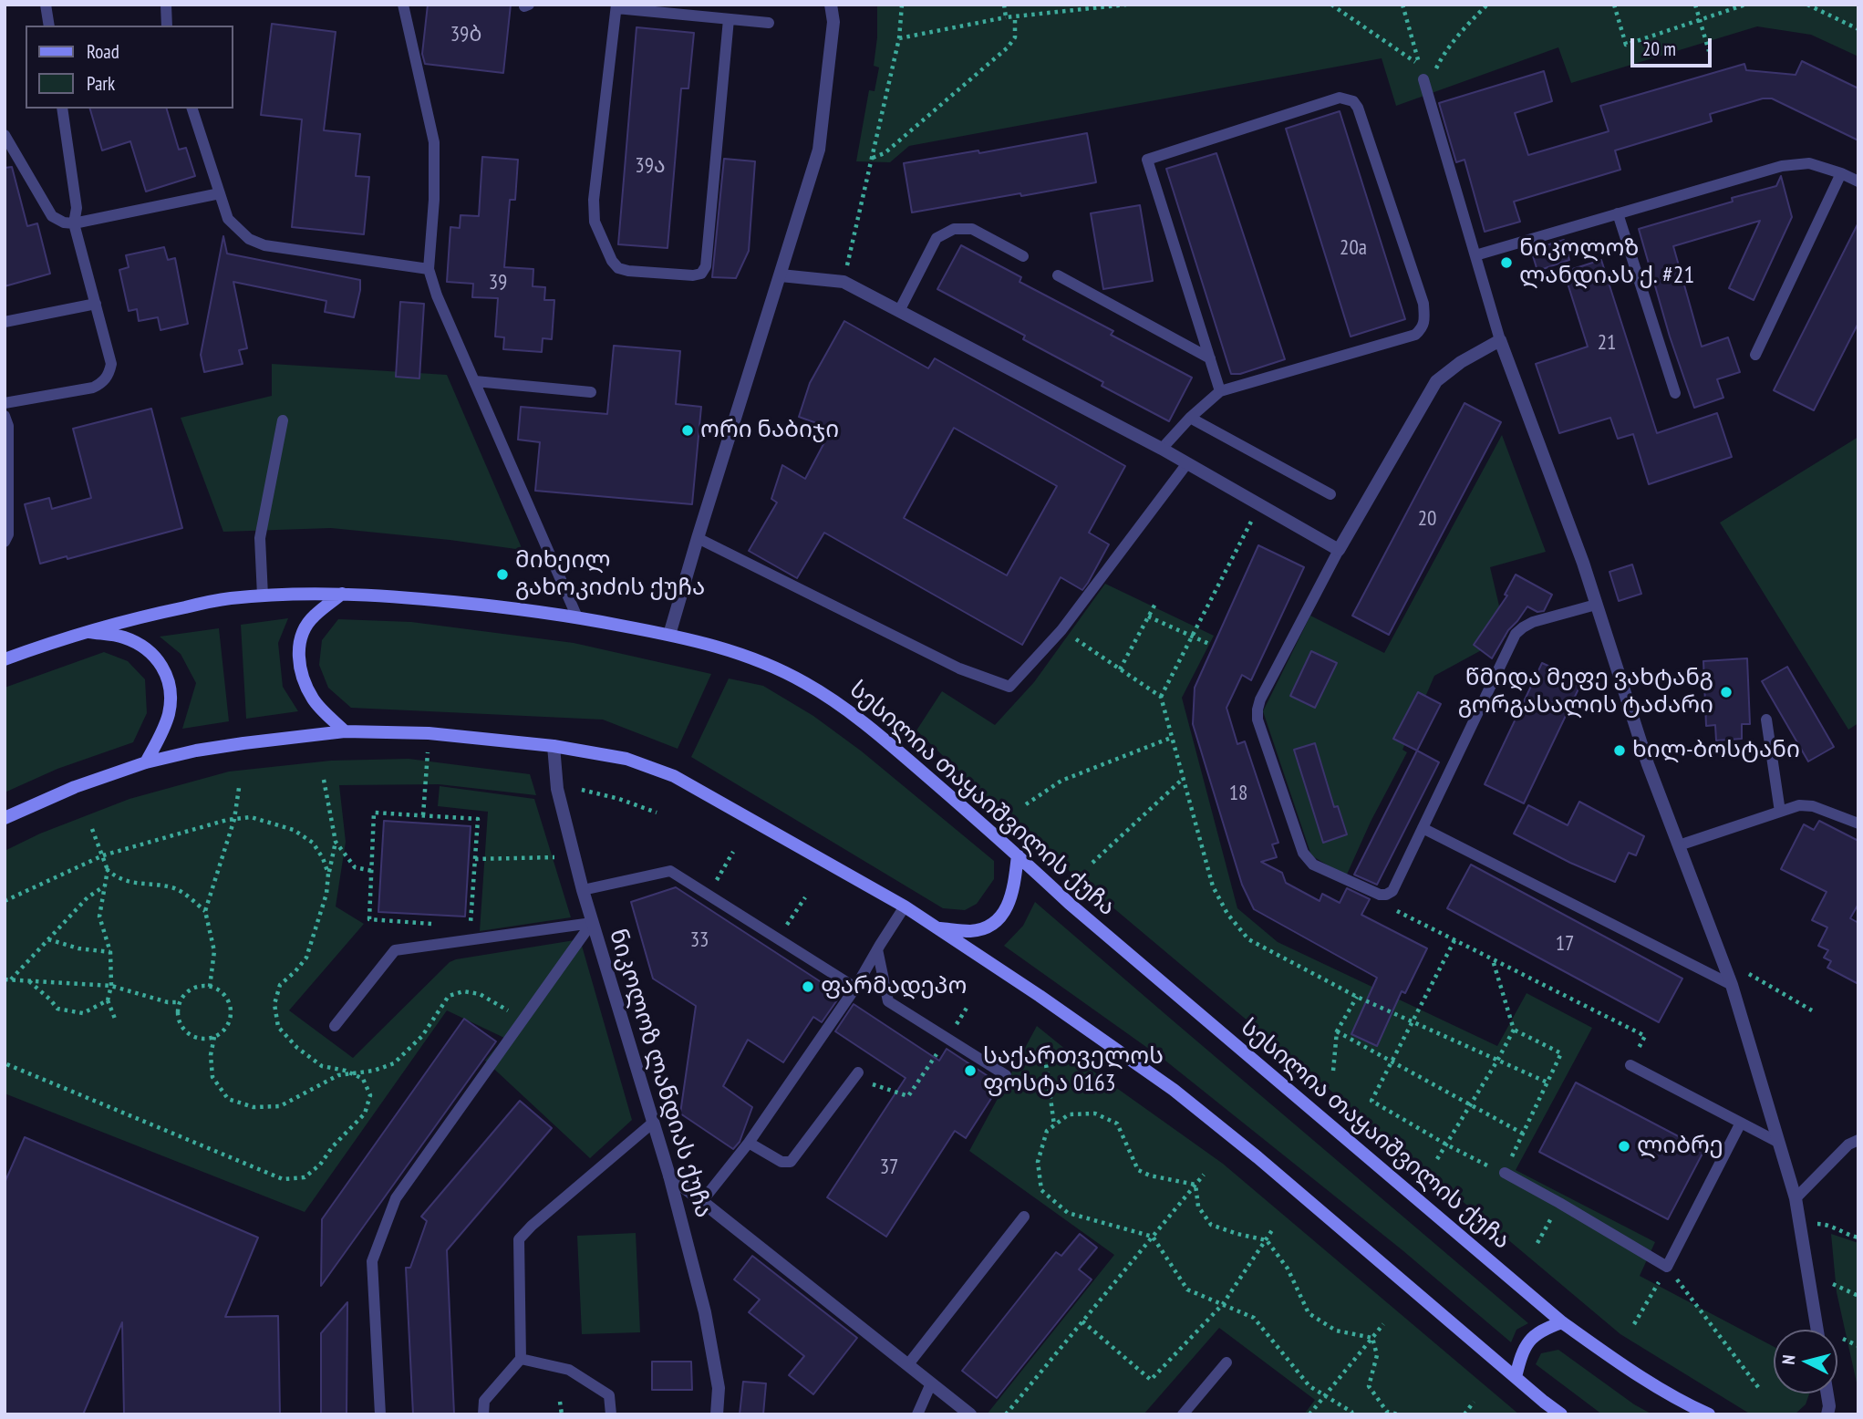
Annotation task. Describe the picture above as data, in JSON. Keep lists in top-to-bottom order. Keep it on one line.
{"streets":{"main road":["სესილია თაყაიშვილის ქუჩა"],"street":["ნიკოლოზ ლანდიას ქუჩა"]},"places":["ნიკოლოზ ლანდიას ქ. #21","ორი ნაბიჯი","მიხეილ გახოკიძის ქუჩა","წმიდა მეფე ვახტანგ გორგასალის ტაძარი","ხილ-ბოსტანი","ფარმადეპო","საქართველოს ფოსტა 0163","ლიბრე"],"house_numbers":["39ბ","39ა","20a","39","21","20","18","33","17","37"],"legend":["Road","Park"],"scale_bar":"20 m","north":"left"}
